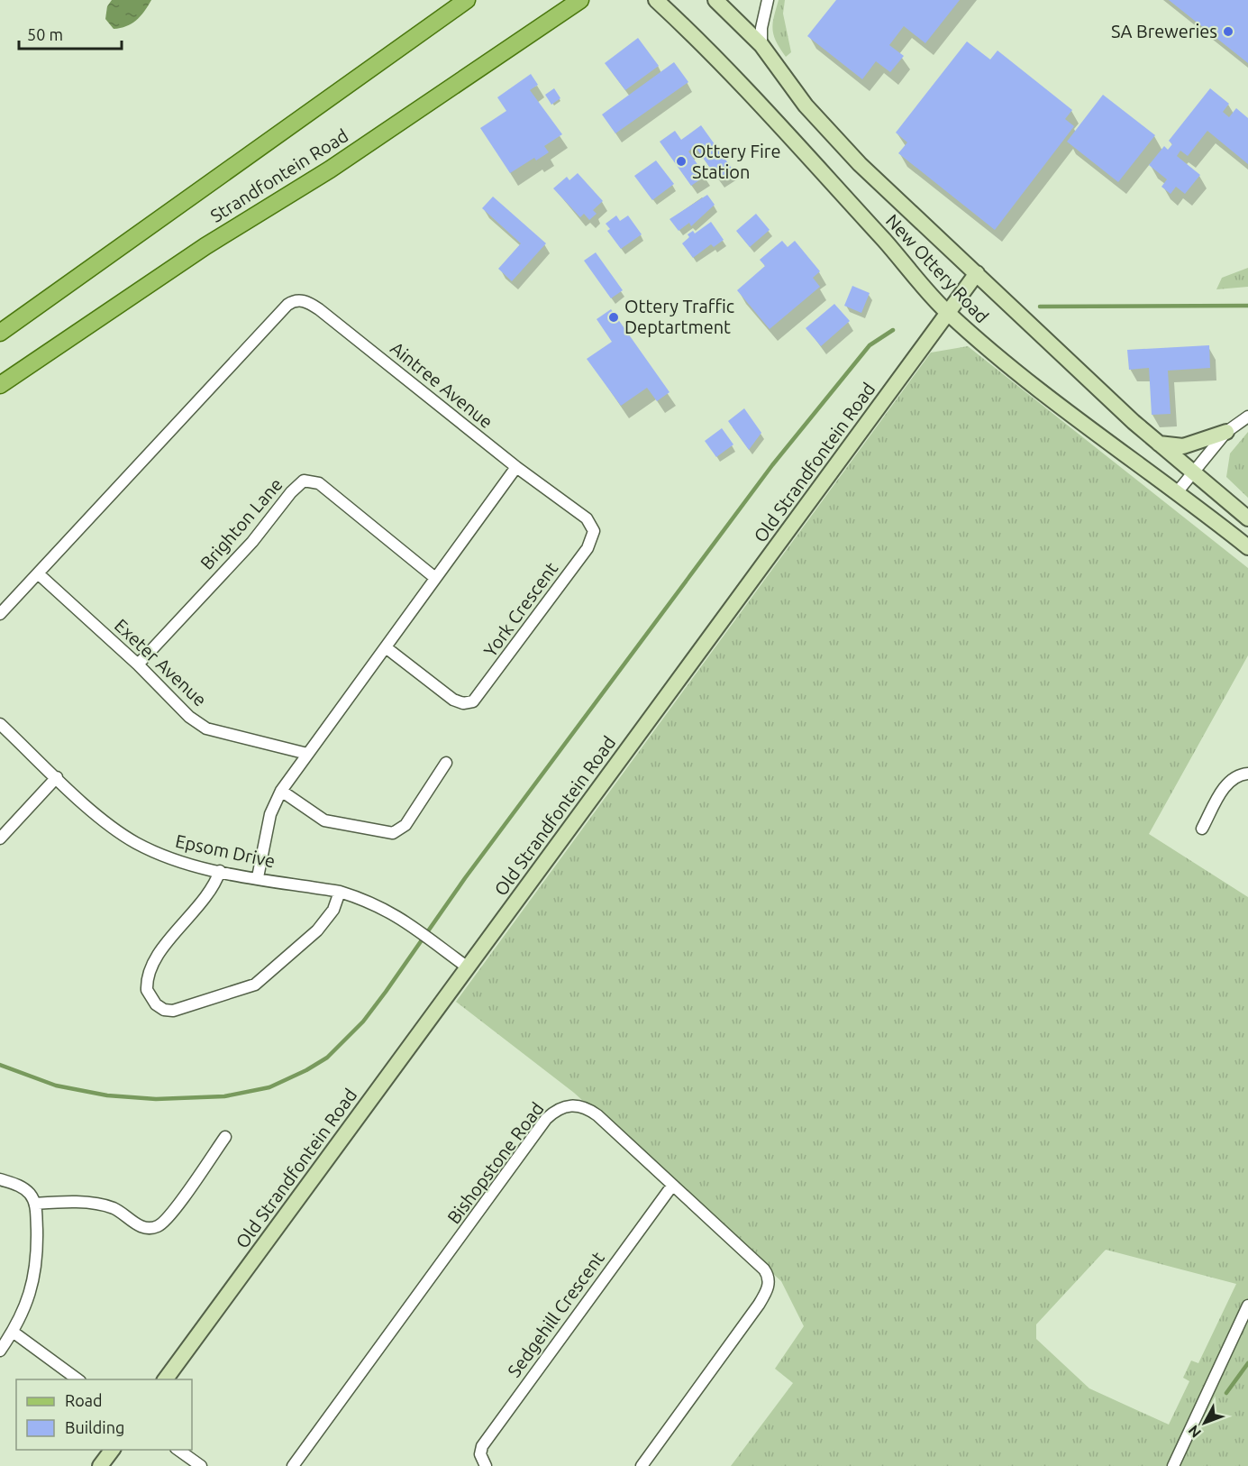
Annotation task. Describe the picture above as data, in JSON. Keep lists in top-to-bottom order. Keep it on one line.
{"streets":{"main road":["Strandfontein Road","New Ottery Road","Old Strandfontein Road"],"street":["Aintree Avenue","Brighton Lane","York Crescent","Exeter Avenue","Epsom Drive","Bishopstone Road","Sedgehill Crescent"]},"crossings":[["New Ottery Road","Old Strandfontein Road"],["Aintree Avenue","York Crescent"],["Aintree Avenue","Exeter Avenue"],["Old Strandfontein Road","Epsom Drive"],["Brighton Lane","Exeter Avenue"],["Bishopstone Road","Sedgehill Crescent"]],"places":["SA Breweries","Ottery Fire Station","Ottery Traffic Deptartment"],"legend":["Road","Building"],"scale_bar":"50 m","north":"bottom left"}
